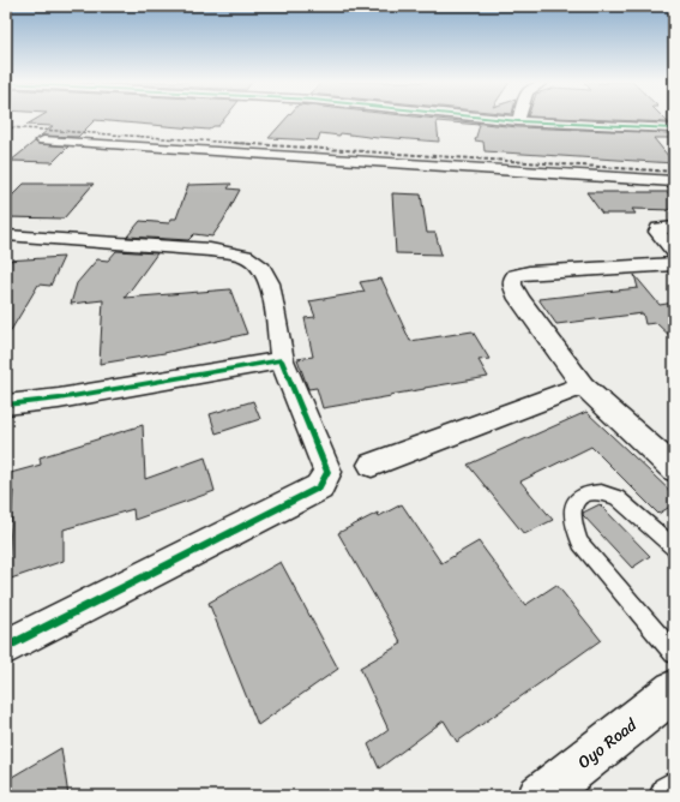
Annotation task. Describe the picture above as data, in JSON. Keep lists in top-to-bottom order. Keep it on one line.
{"streets":{"main road":["Oyo Road"]}}
